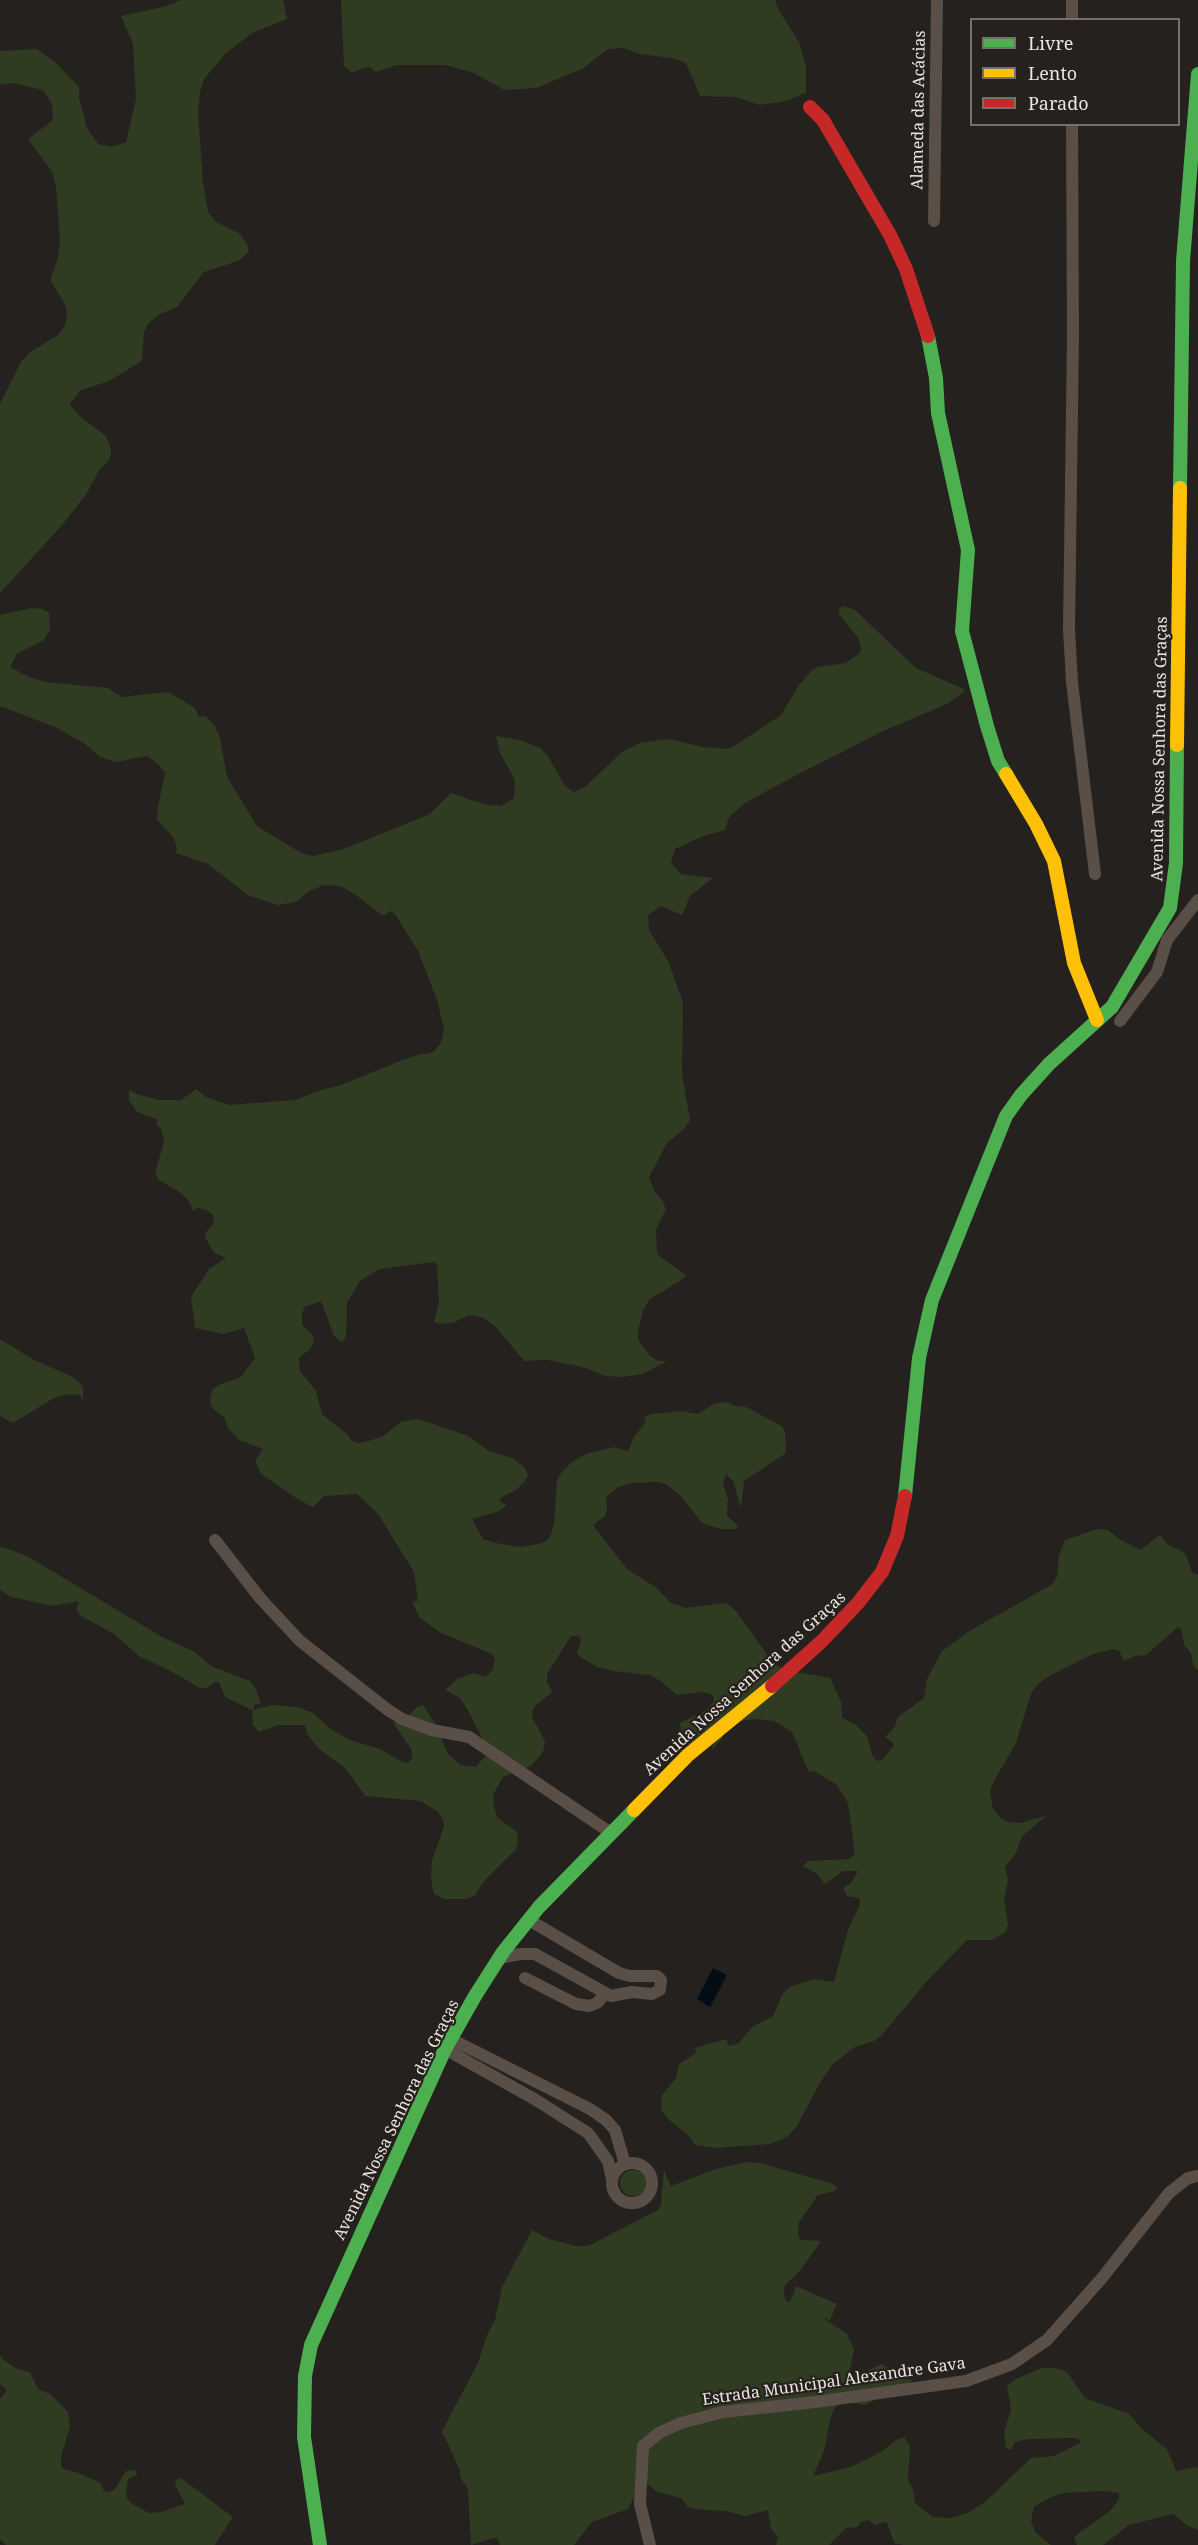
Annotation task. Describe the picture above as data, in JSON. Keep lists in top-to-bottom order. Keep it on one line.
{"streets":{"main road":["Avenida Nossa Senhora das Graças"],"street":["Alameda das Acácias","Estrada Municipal Alexandre Gava"]},"legend":["Livre","Lento","Parado"]}
